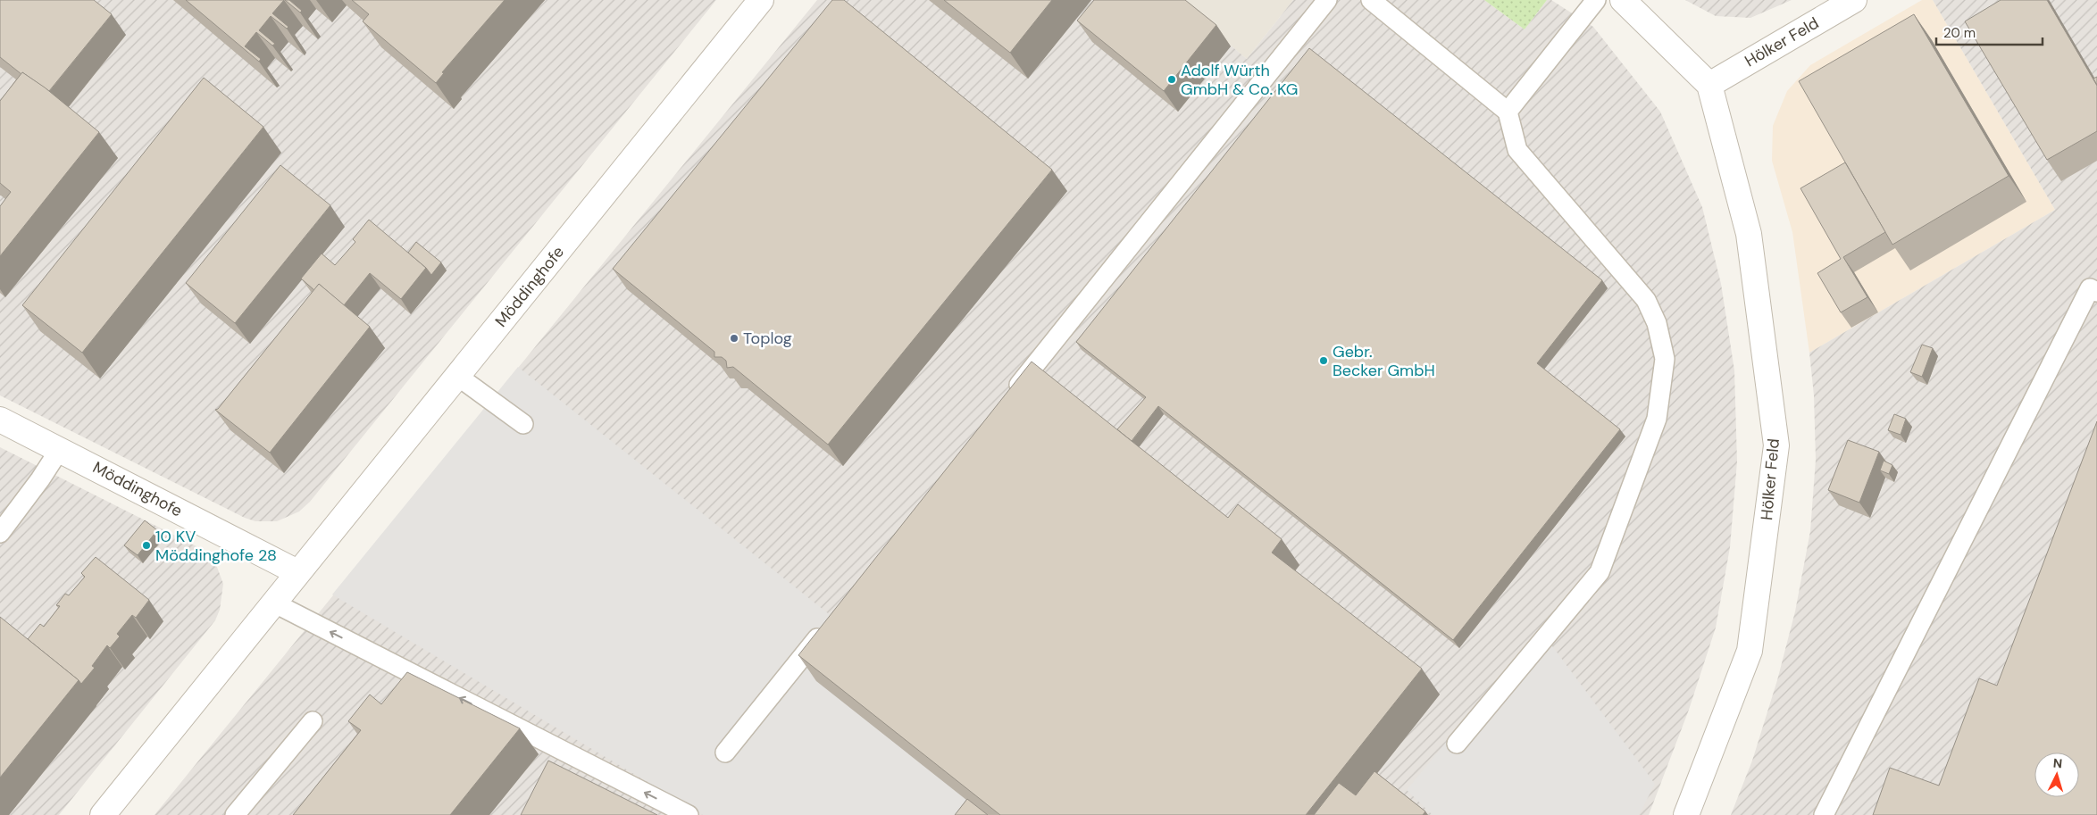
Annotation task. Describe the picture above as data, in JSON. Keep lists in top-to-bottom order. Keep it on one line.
{"streets":{"street":["Hölker Feld","Möddinghofe"]},"places":["Adolf Würth GmbH & Co. KG","Toplog","Gebr. Becker GmbH","10 KV Möddinghofe 28"],"scale_bar":"20 m","north":"top"}
